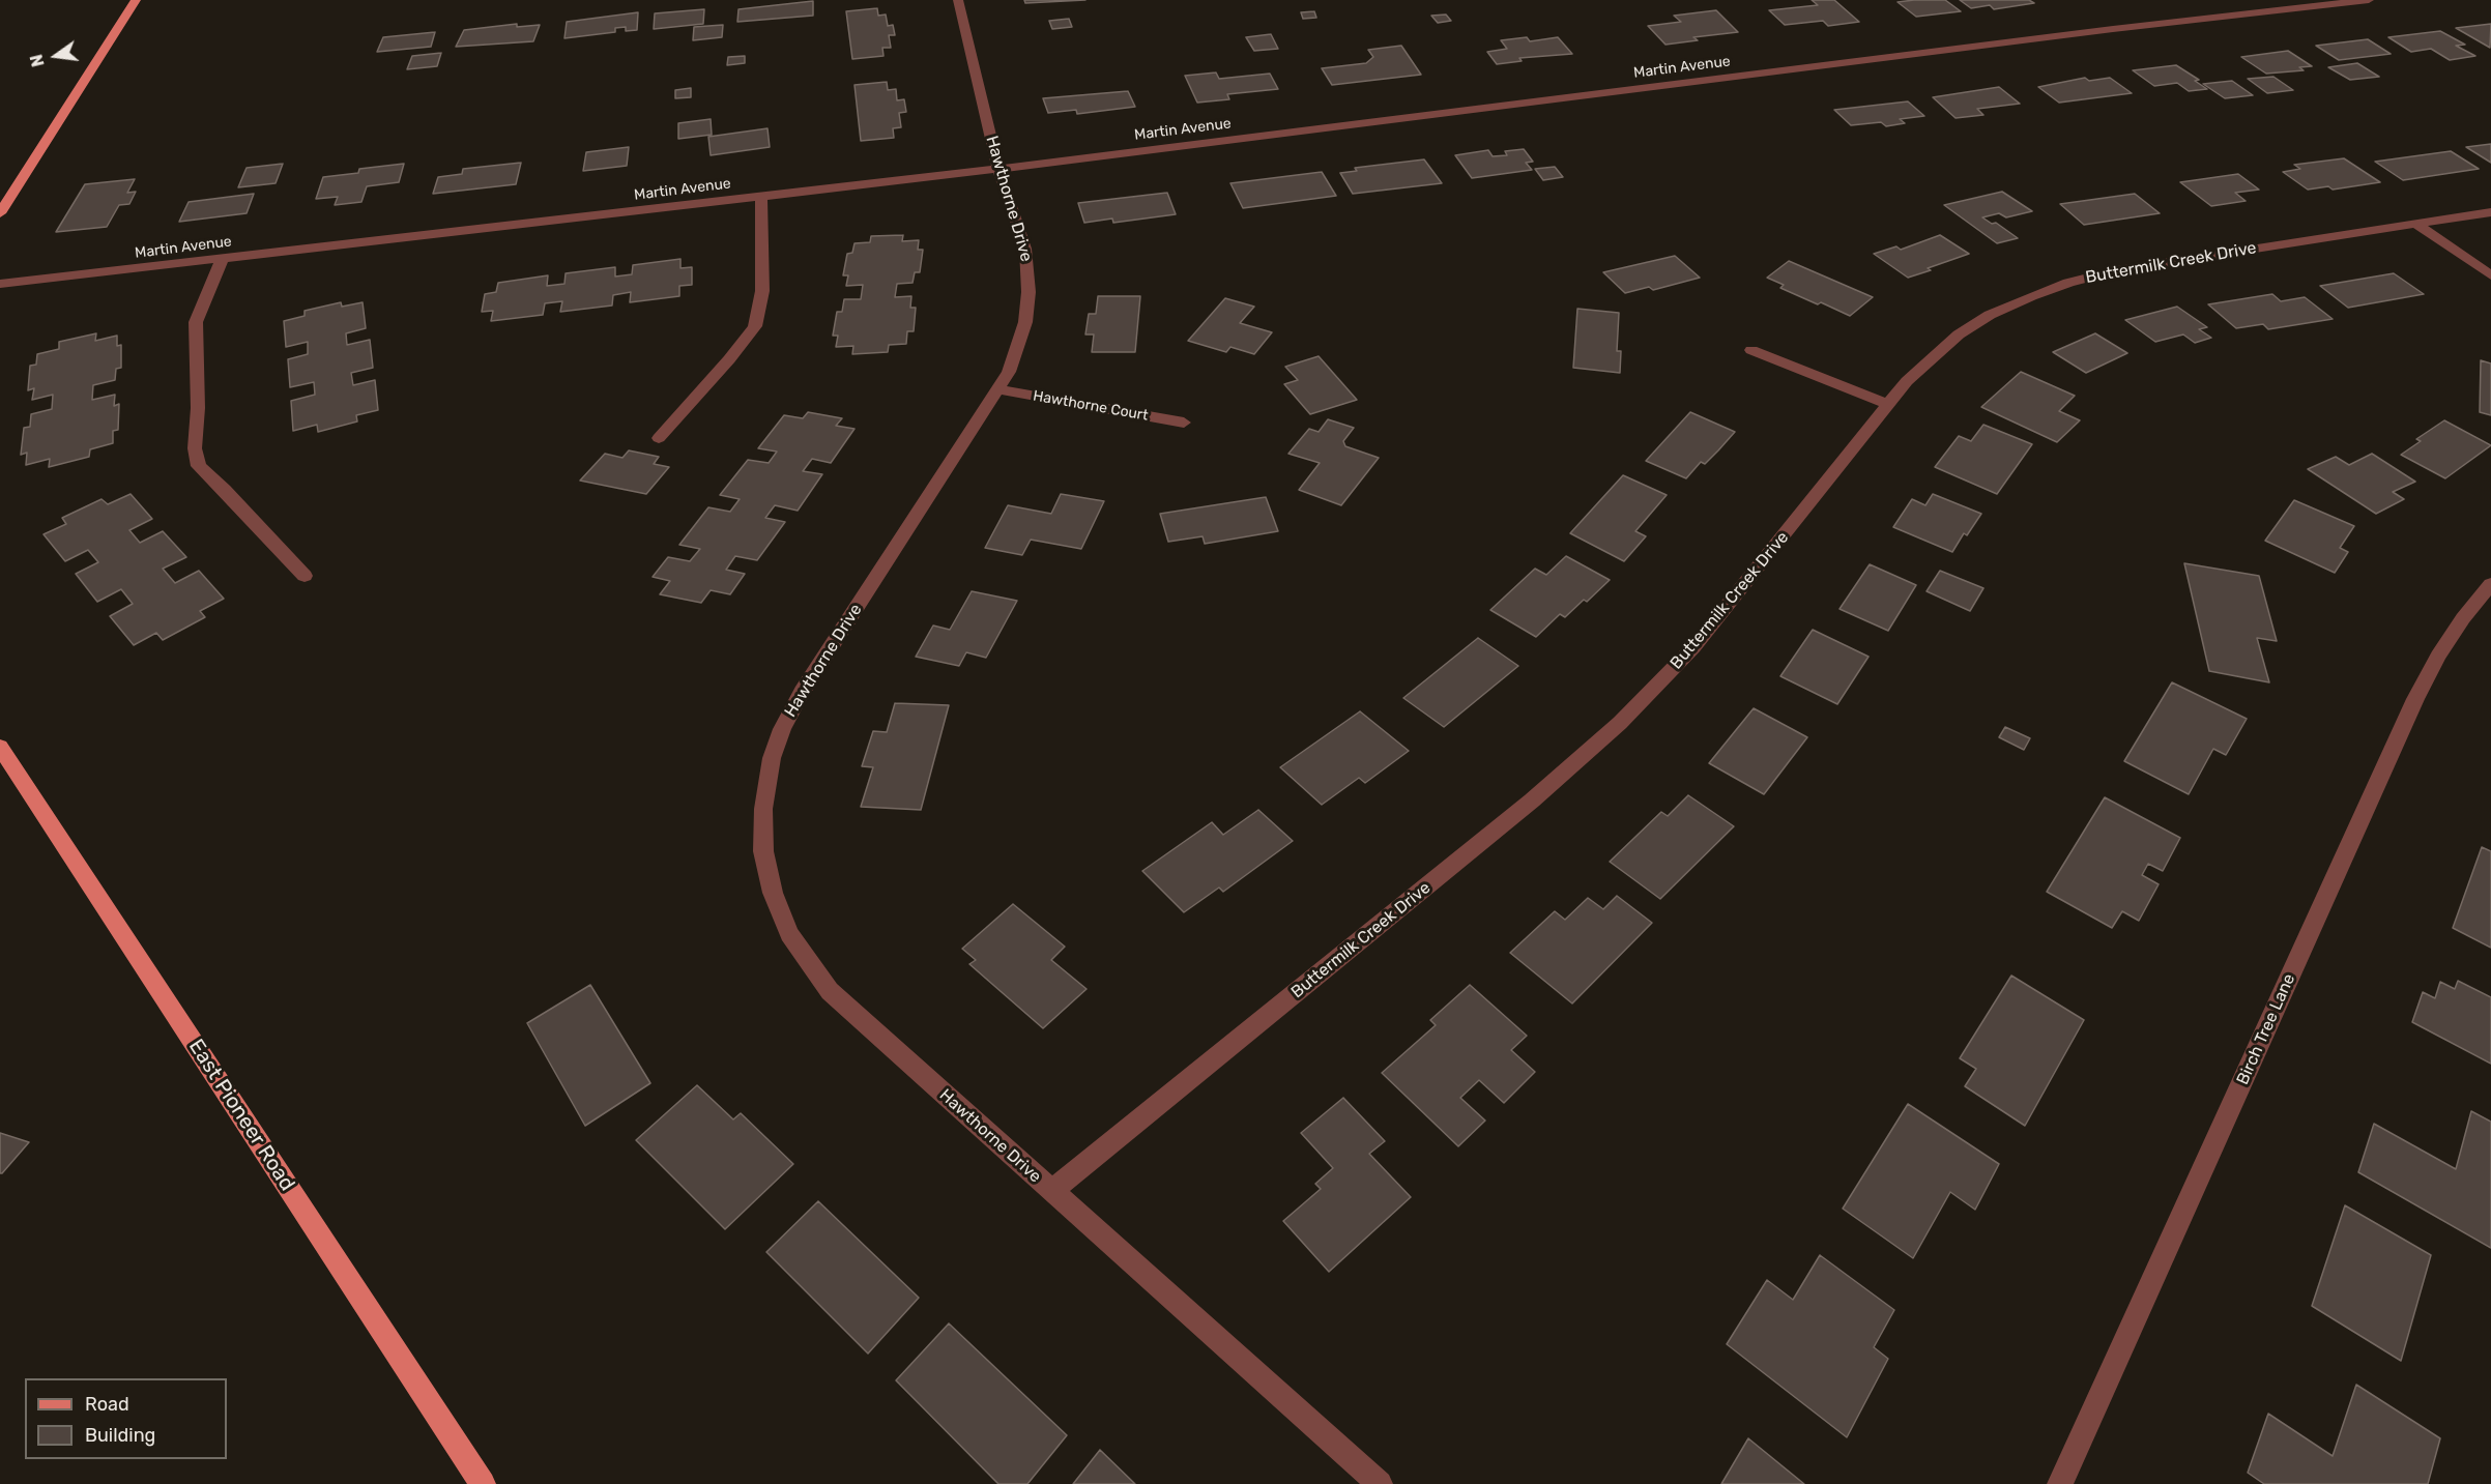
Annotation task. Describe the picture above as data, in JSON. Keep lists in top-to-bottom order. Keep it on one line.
{"streets":{"main road":["East Pioneer Road"],"street":["Martin Avenue","Hawthorne Drive","Buttermilk Creek Drive","Hawthorne Court","Birch Tree Lane"]},"crossings":[["Martin Avenue","Hawthorne Drive"],["Hawthorne Drive","Buttermilk Creek Drive"],["Hawthorne Drive","Hawthorne Court"]],"legend":["Road","Building"],"north":"left"}
